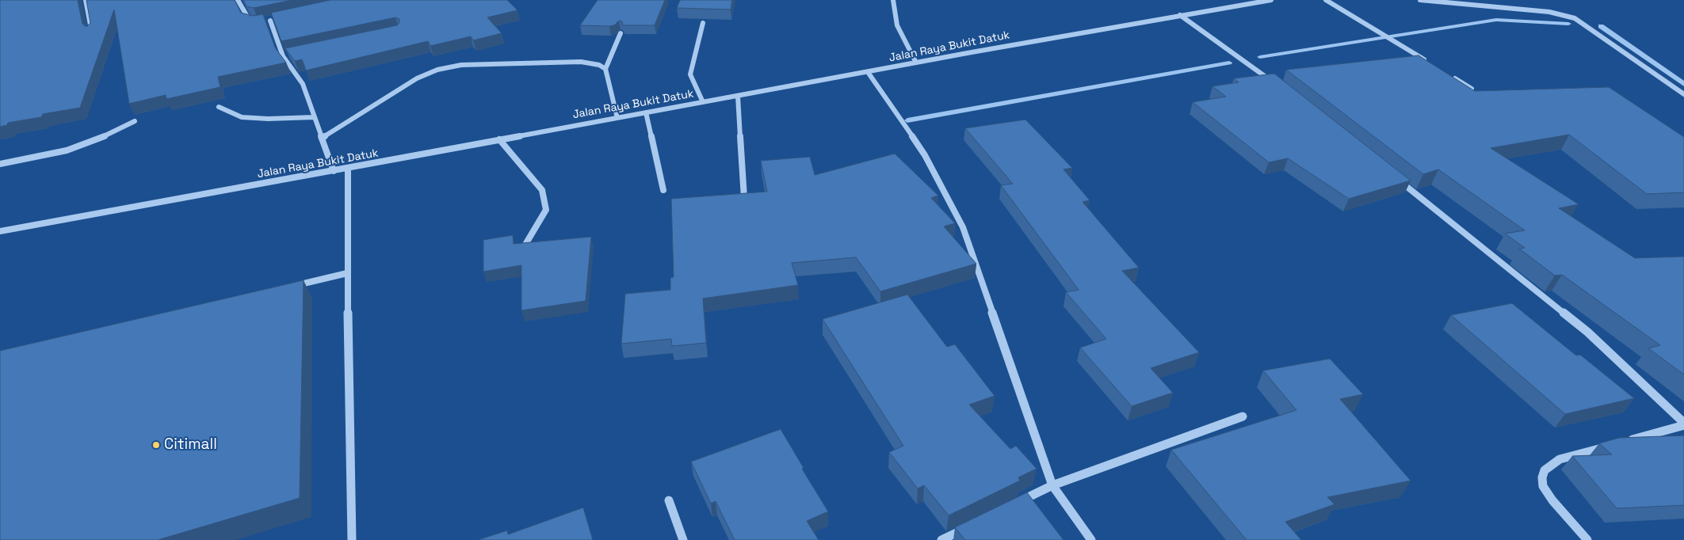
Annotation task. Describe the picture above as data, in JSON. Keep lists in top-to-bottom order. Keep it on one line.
{"streets":{"street":["Jalan Raya Bukit Datuk"]},"places":["Citimall"]}
